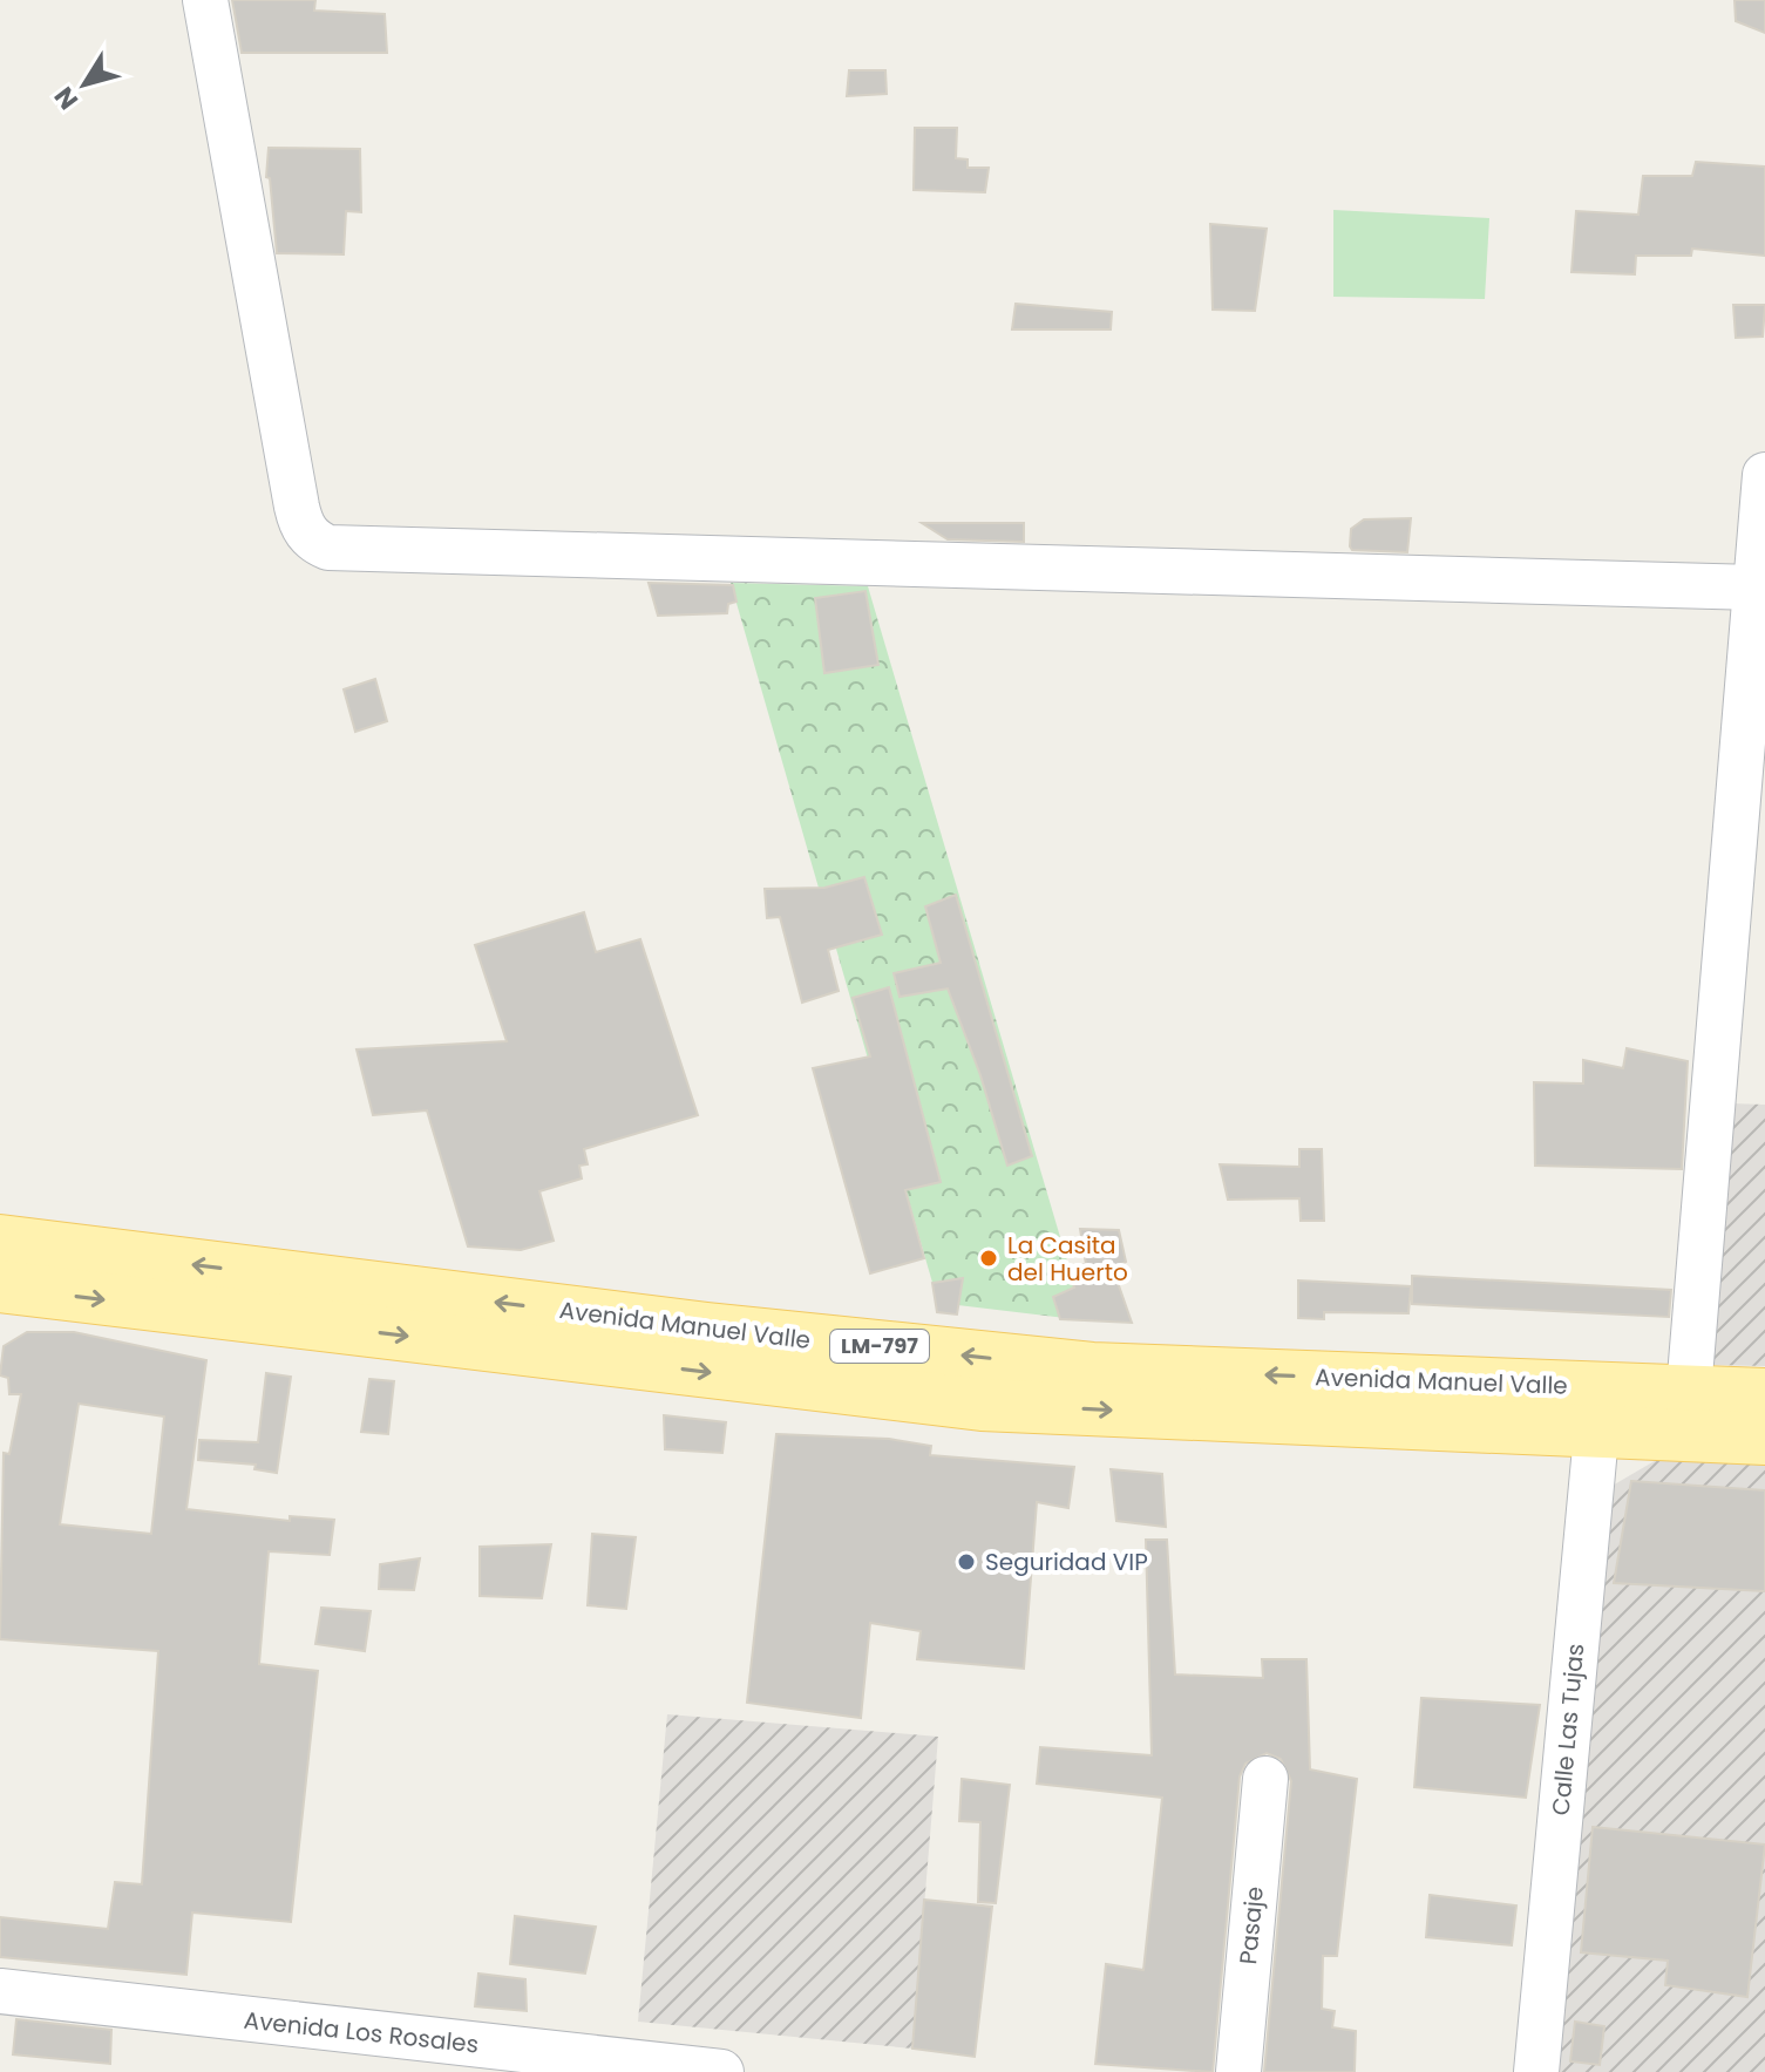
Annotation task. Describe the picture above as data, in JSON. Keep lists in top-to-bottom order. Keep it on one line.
{"streets":{"main road":["Avenida Manuel Valle","LM-797"],"street":["Calle Las Tujas","Pasaje","Avenida Los Rosales"]},"crossings":[["Avenida Manuel Valle","Calle Las Tujas"]],"places":["La Casita del Huerto","Seguridad VIP"],"north":"bottom left"}
